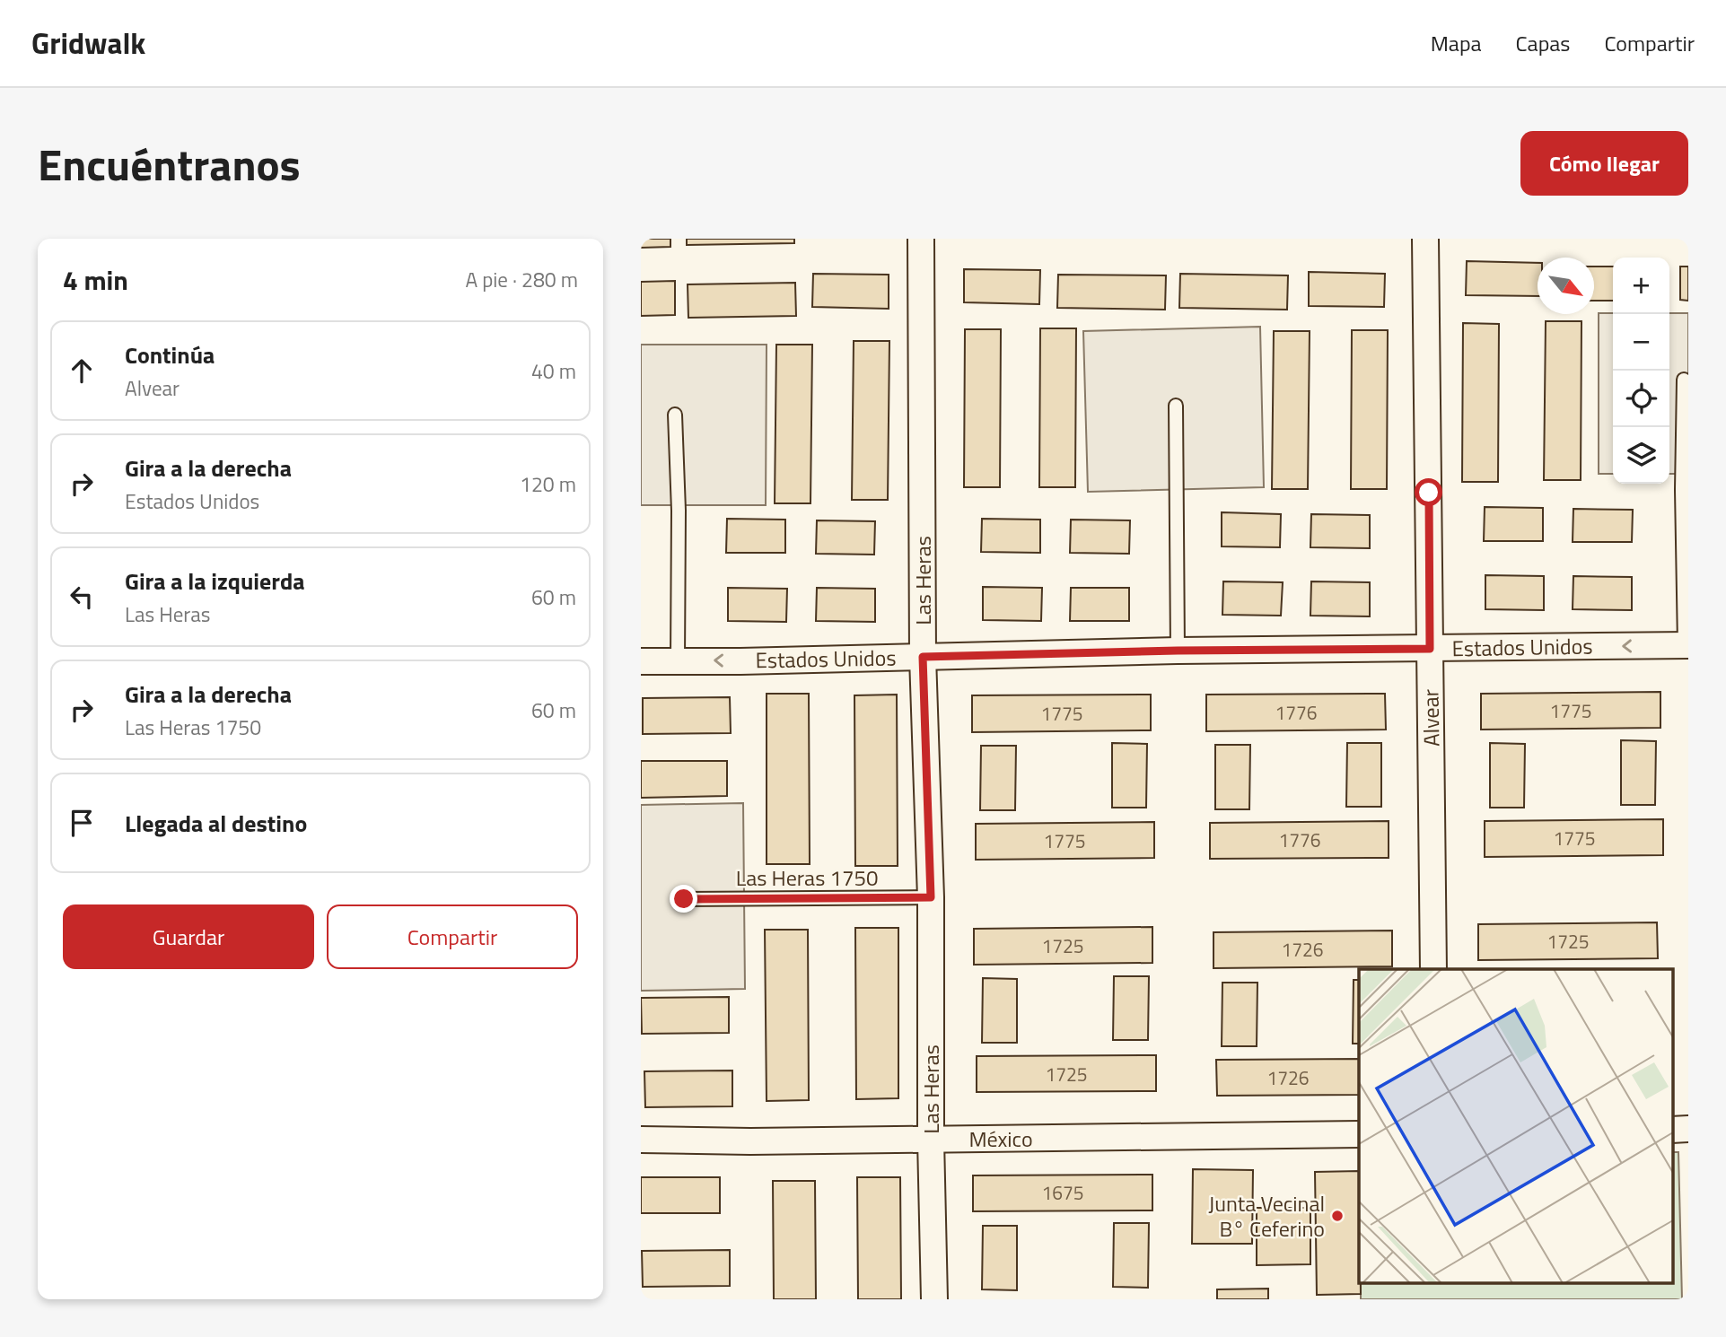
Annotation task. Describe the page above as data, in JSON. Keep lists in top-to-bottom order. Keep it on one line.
{"streets":{"street":["Las Heras","Estados Unidos","Alvear","México"],"lane":["Las Heras 1750"]},"crossings":[["Las Heras","Estados Unidos"],["Las Heras","Las Heras 1750"],["Las Heras","México"],["Estados Unidos","Alvear"]],"one_way":["Estados Unidos"],"places":["Junta Vecinal B° Ceferino"],"house_numbers":["1775","1776","1775","1775","1776","1775","1725","1725","1726","1725","1726","1675"],"north":"bottom right","page":{"header":"Gridwalk","nav":["Mapa","Capas","Compartir"],"title":"Encuéntranos","buttons":["Cómo llegar",["Guardar","Compartir"]],"heading":["4 min","A pie · 280 m"],"map_buttons":["+","−"],"list":[["Continúa","Alvear","40 m"],["Gira a la derecha","Estados Unidos","120 m"],["Gira a la izquierda","Las Heras","60 m"],["Gira a la derecha","Las Heras 1750","60 m"],"Llegada al destino"]}}
